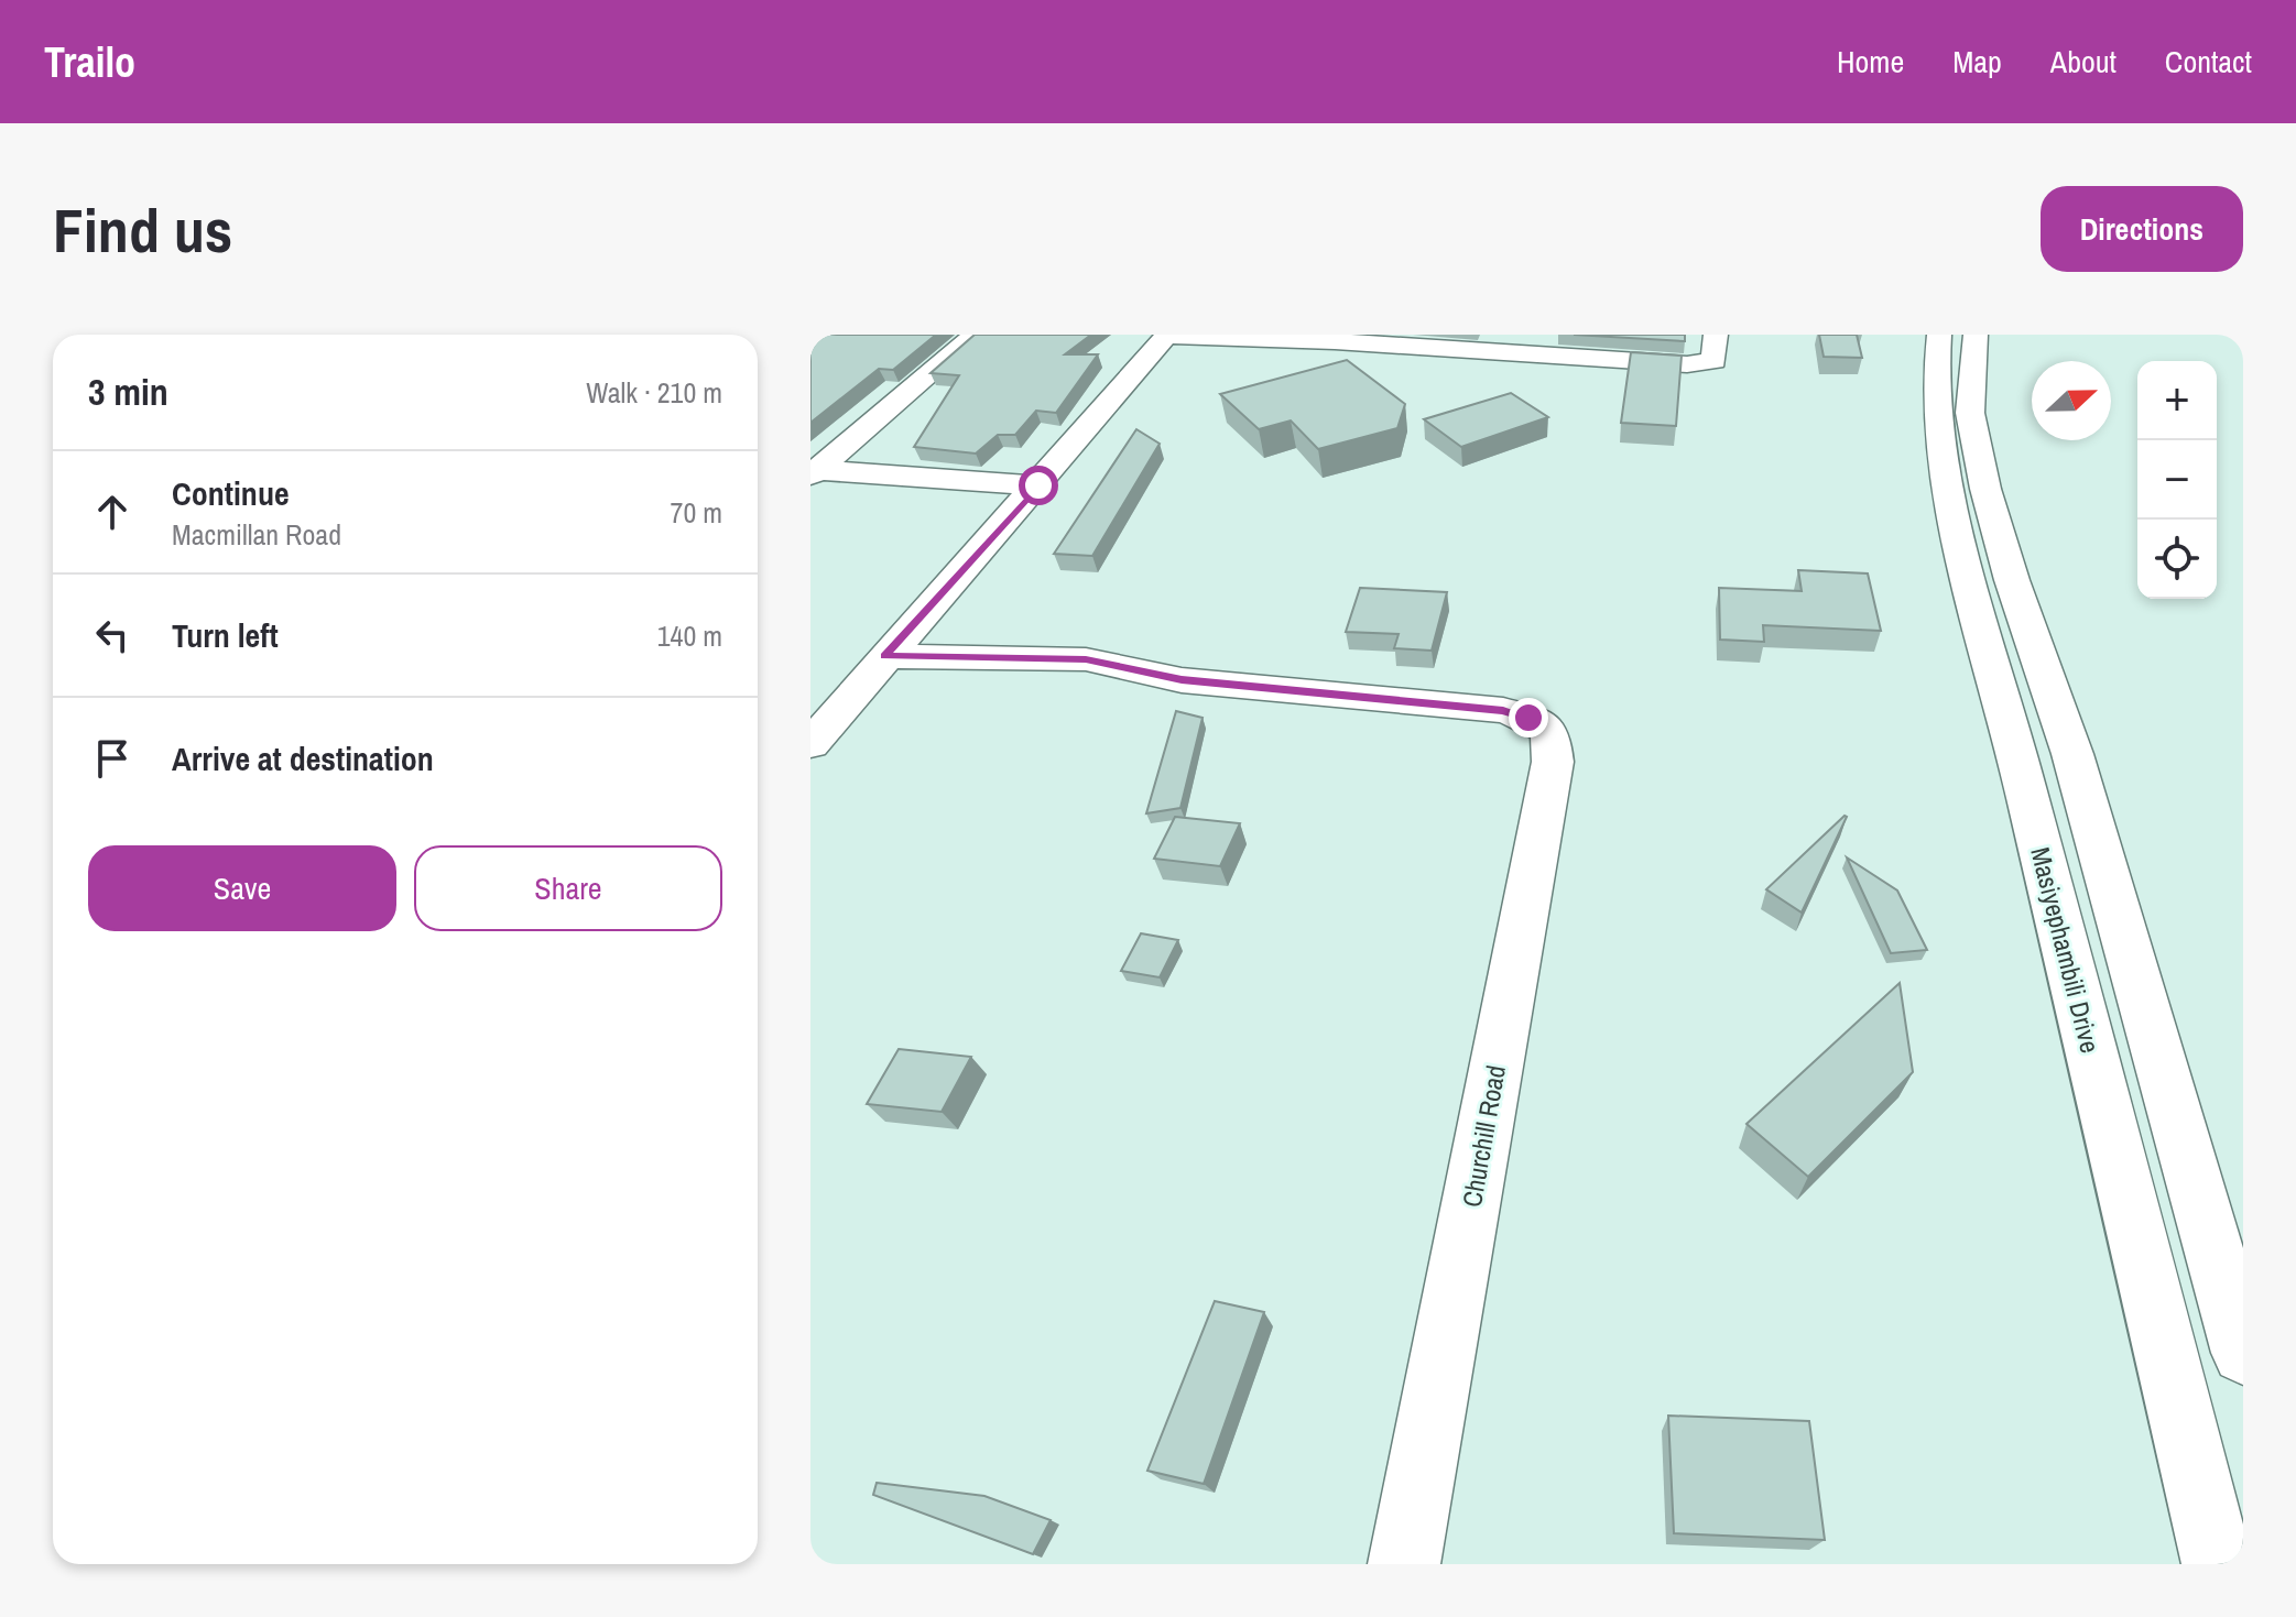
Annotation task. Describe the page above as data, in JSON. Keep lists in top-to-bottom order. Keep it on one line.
{"streets":{"street":["Masiyephambili Drive","Churchill Road"]},"north":"right","page":{"header":"Trailo","nav":["Home","Map","About","Contact"],"buttons":["Directions",["Save","Share"]],"title":"Find us","heading":["3 min","Walk · 210 m"],"map_buttons":["+","−"],"list":[["Continue","Macmillan Road","70 m"],["Turn left","140 m"],"Arrive at destination"]}}
